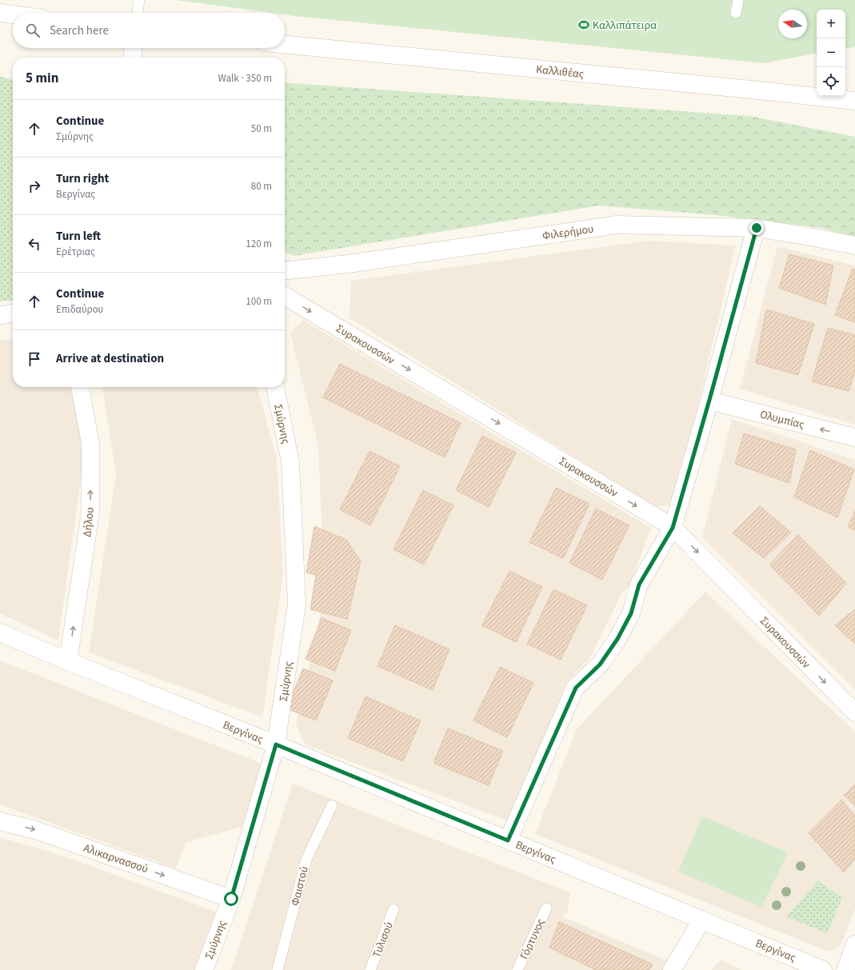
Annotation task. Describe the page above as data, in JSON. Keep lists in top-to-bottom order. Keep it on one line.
{"streets":{"street":["Καλλιθέας","Φιλερήμου","Συρακουσσών","Ολυμπίας","Σμύρνης","Δήλου","Βεργίνας","Αλικαρνασσού"],"lane":["Φαιστού","Γόρτυνος","Τυλισού"]},"crossings":[["Σμύρνης","Βεργίνας"],["Σμύρνης","Αλικαρνασσού"],["Δήλου","Βεργίνας"]],"one_way":["Συρακουσσών","Ολυμπίας","Δήλου","Αλικαρνασσού"],"places":{"sports":["Καλλιπάτειρα"]},"north":"left","page":{"map_buttons":["+","−"],"search":"Search here","heading":["5 min","Walk · 350 m"],"list":[["Continue","Σμύρνης","50 m"],["Turn right","Βεργίνας","80 m"],["Turn left","Ερέτριας","120 m"],["Continue","Επιδαύρου","100 m"],"Arrive at destination"]}}
